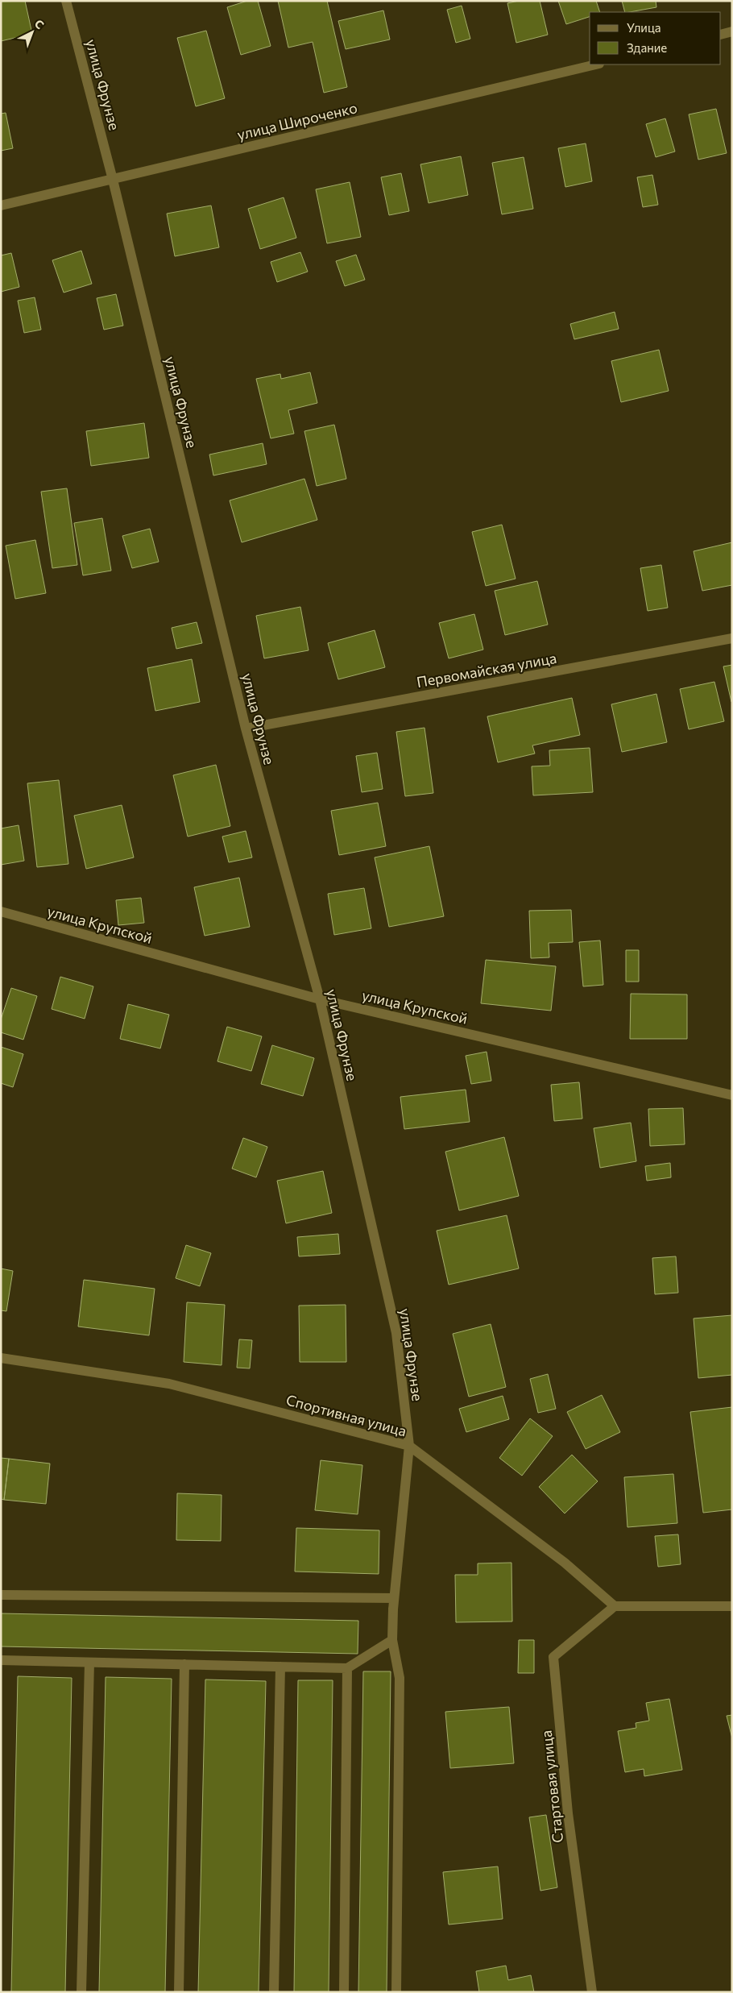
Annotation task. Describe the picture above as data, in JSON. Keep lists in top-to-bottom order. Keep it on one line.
{"streets":{"street":["улица Фрунзе","улица Широченко","Первомайская улица","улица Крупской","Спортивная улица","Стартовая улица"]},"crossings":[["улица Фрунзе","улица Широченко"],["улица Фрунзе","Первомайская улица"],["улица Фрунзе","улица Крупской"],["улица Фрунзе","Спортивная улица"],["Спортивная улица","Стартовая улица"]],"legend":["Улица","Здание"],"north":"top right"}
